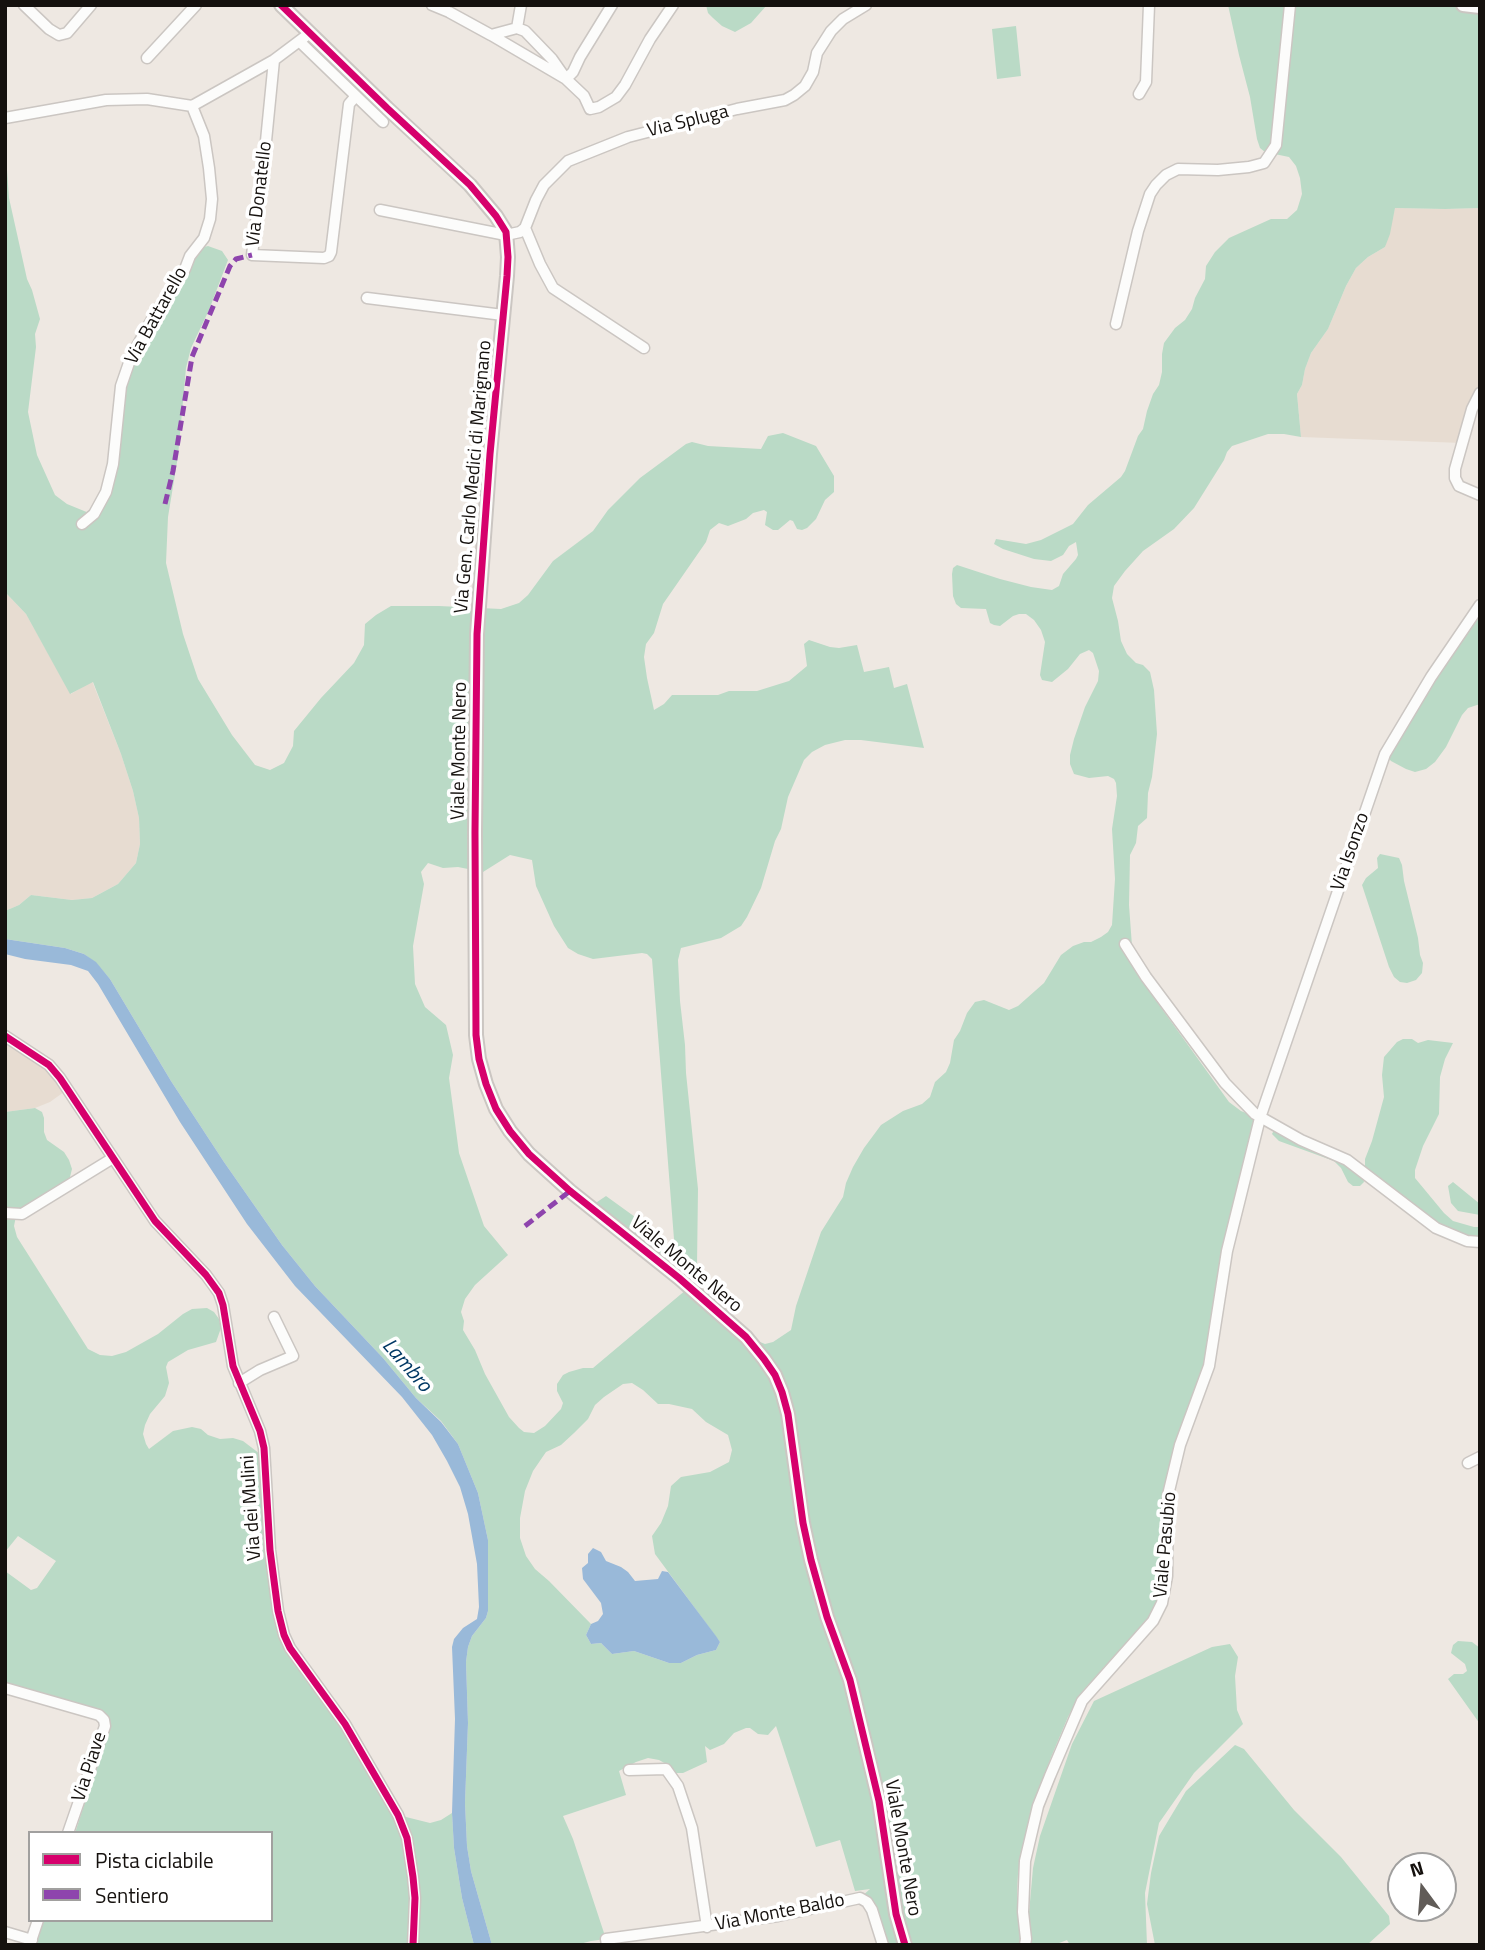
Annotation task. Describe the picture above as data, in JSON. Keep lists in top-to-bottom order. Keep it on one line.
{"streets":{"street":["Via Spluga","Via Donatello","Via Battarello","Via Gen. Carlo Medici di Marignano","Viale Monte Nero","Via Isonzo","Via dei Mulini","Viale Pasubio","Via Piave","Via Monte Baldo"]},"crossings":[["Via Gen. Carlo Medici di Marignano","Viale Monte Nero"],["Via Isonzo","Viale Pasubio"]],"water":["Lambro"],"legend":["Pista ciclabile","Sentiero"],"north":"top"}
